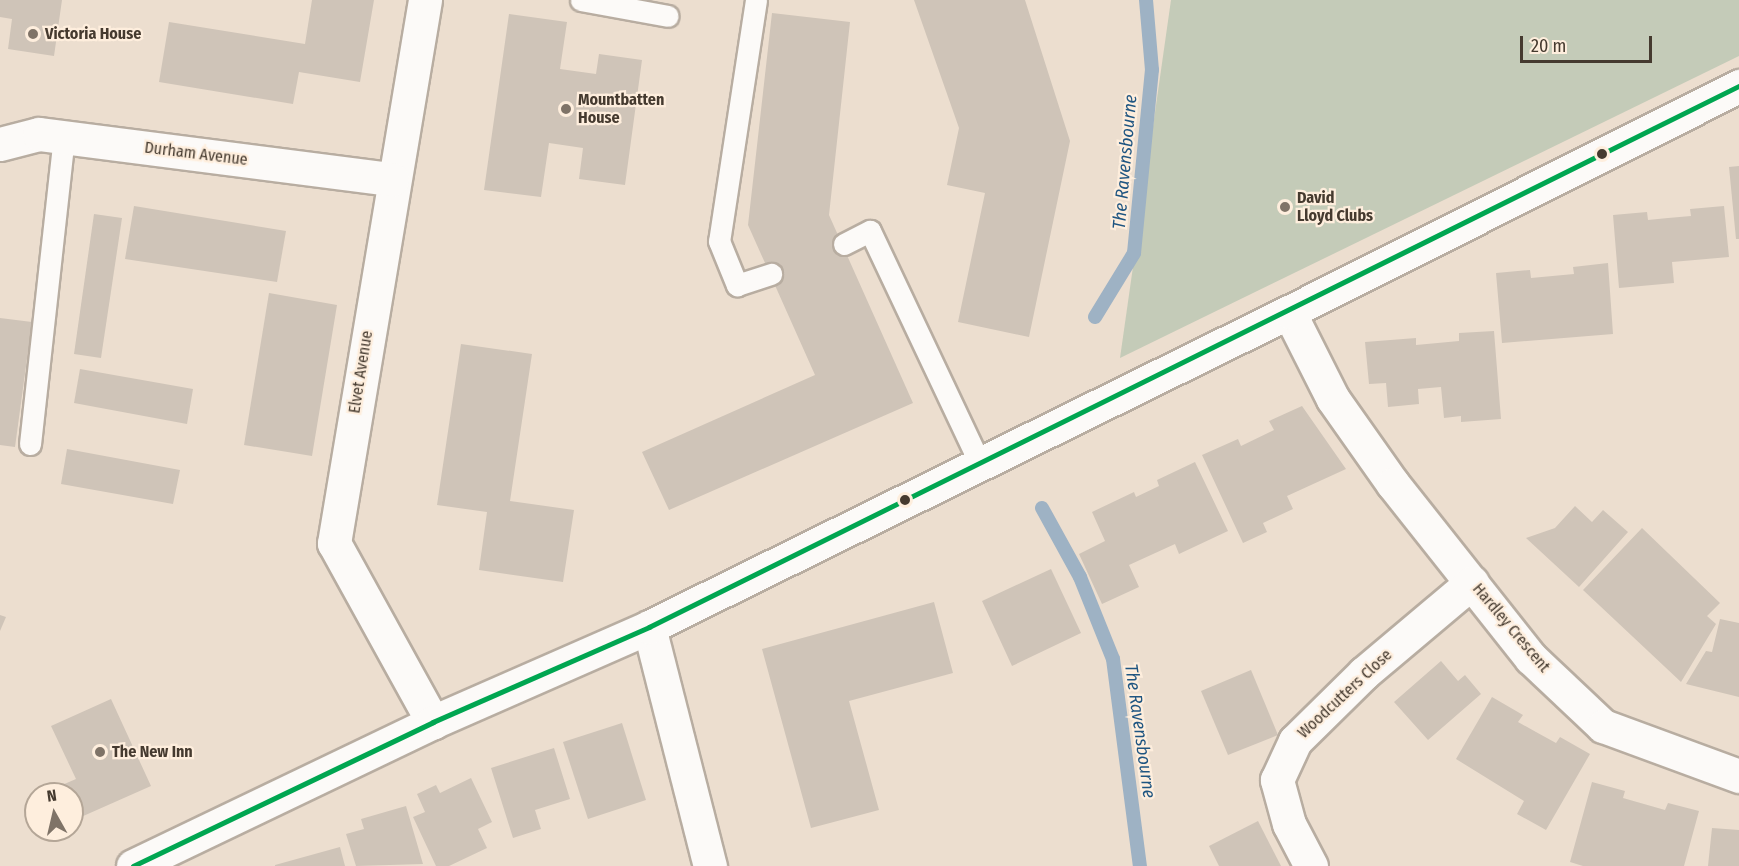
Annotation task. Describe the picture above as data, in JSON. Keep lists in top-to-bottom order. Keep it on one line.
{"streets":{"street":["Durham Avenue","Elvet Avenue","Hardley Crescent","Woodcutters Close"]},"crossings":[["Durham Avenue","Elvet Avenue"],["Hardley Crescent","Woodcutters Close"]],"water":["The Ravensbourne"],"places":["Victoria House","Mountbatten House","David Lloyd Clubs","The New Inn"],"scale_bar":"20 m","north":"top"}
